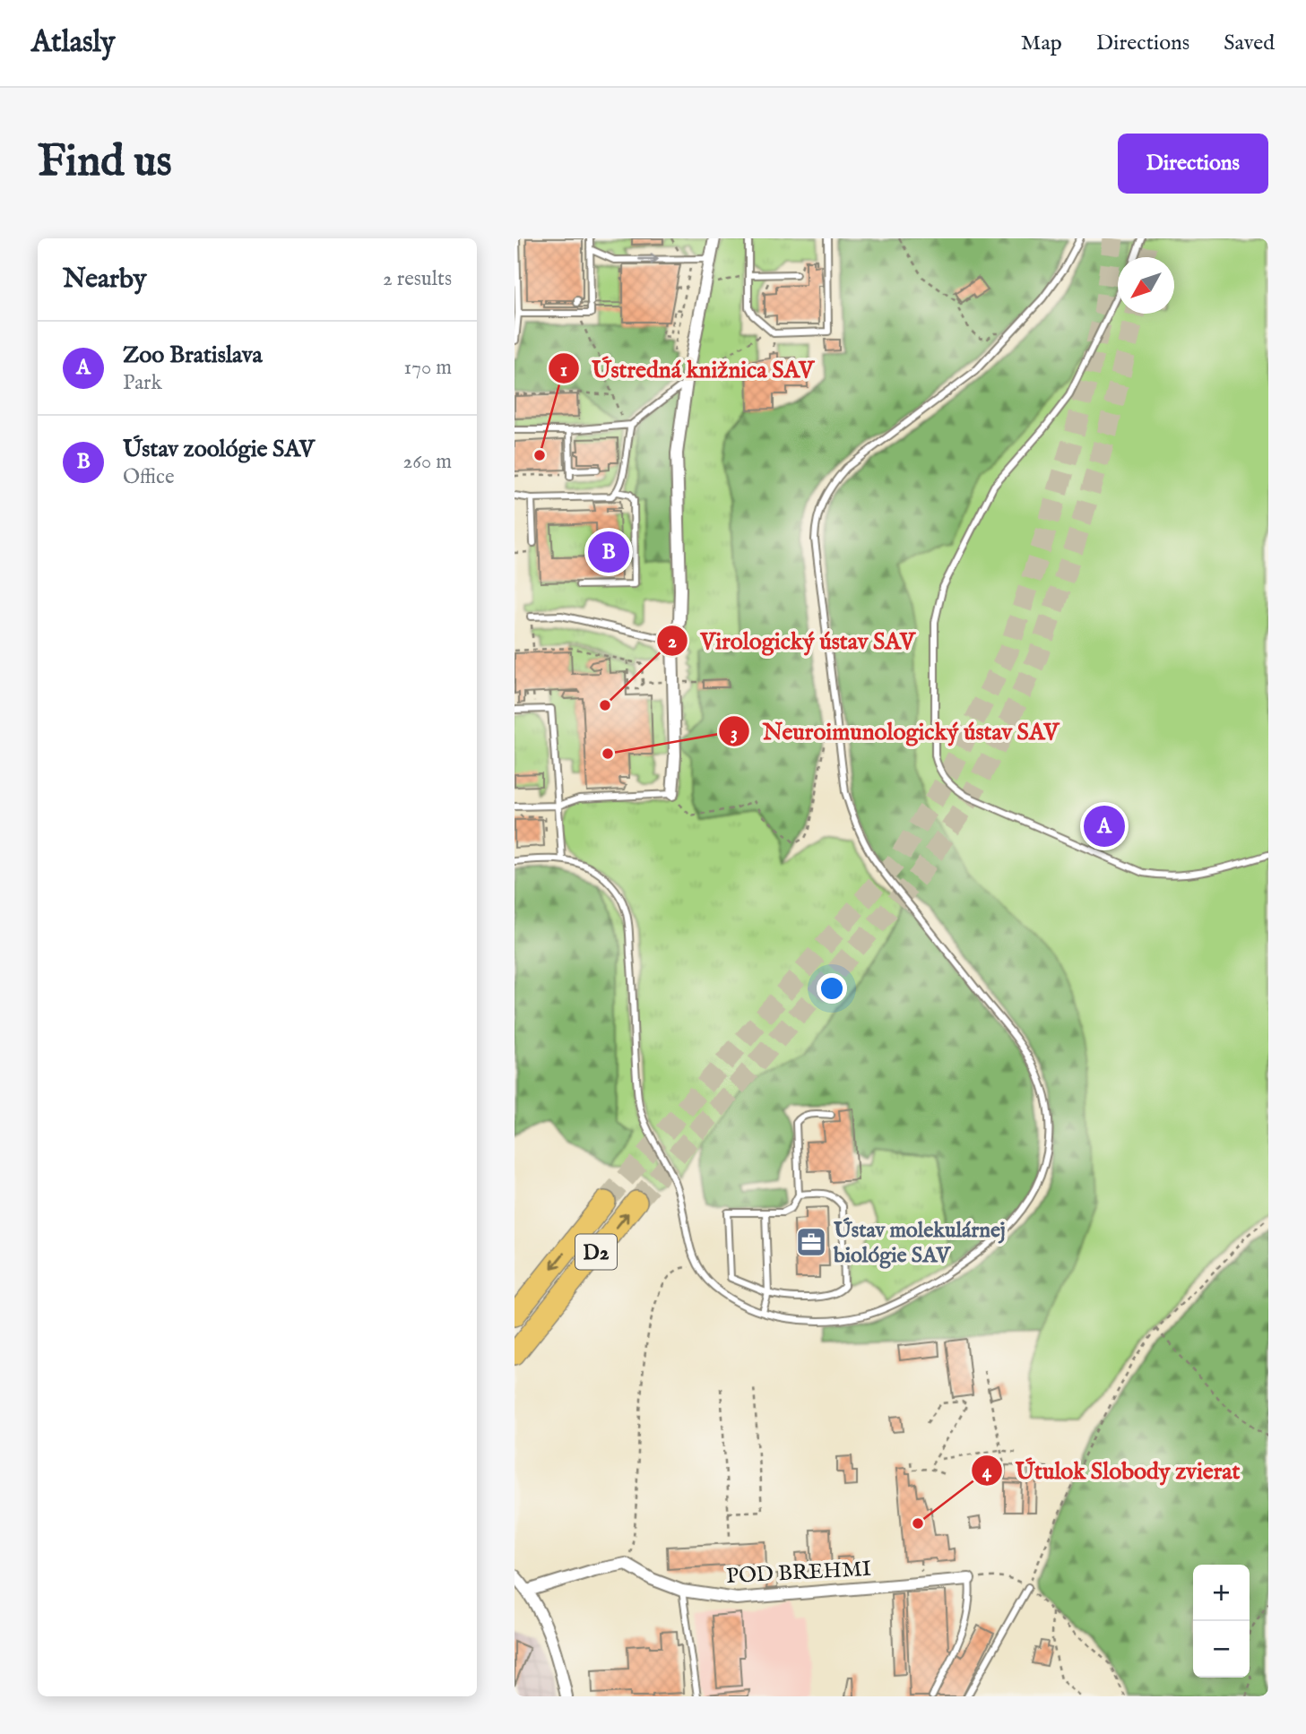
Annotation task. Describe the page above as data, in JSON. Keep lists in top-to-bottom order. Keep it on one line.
{"streets":{"highway":["D2"],"street":["POD BREHMI"]},"places":{"other":["Ústredná knižnica SAV","Virologický ústav SAV","Neuroimunologický ústav SAV","Útulok Slobody zvierat"],"office":["Ústav molekulárnej biológie SAV"]},"north":"bottom left","page":{"header":"Atlasly","nav":["Map","Directions","Saved"],"buttons":"Directions","title":"Find us","heading":["Nearby","2 results"],"list":[{"mark":"A","name":"Zoo Bratislava","note":"Park","value":"170 m"},{"mark":"B","name":"Ústav zoológie SAV","note":"Office","value":"260 m"}],"pins":["B","A"],"map_buttons":["+","−"]}}
